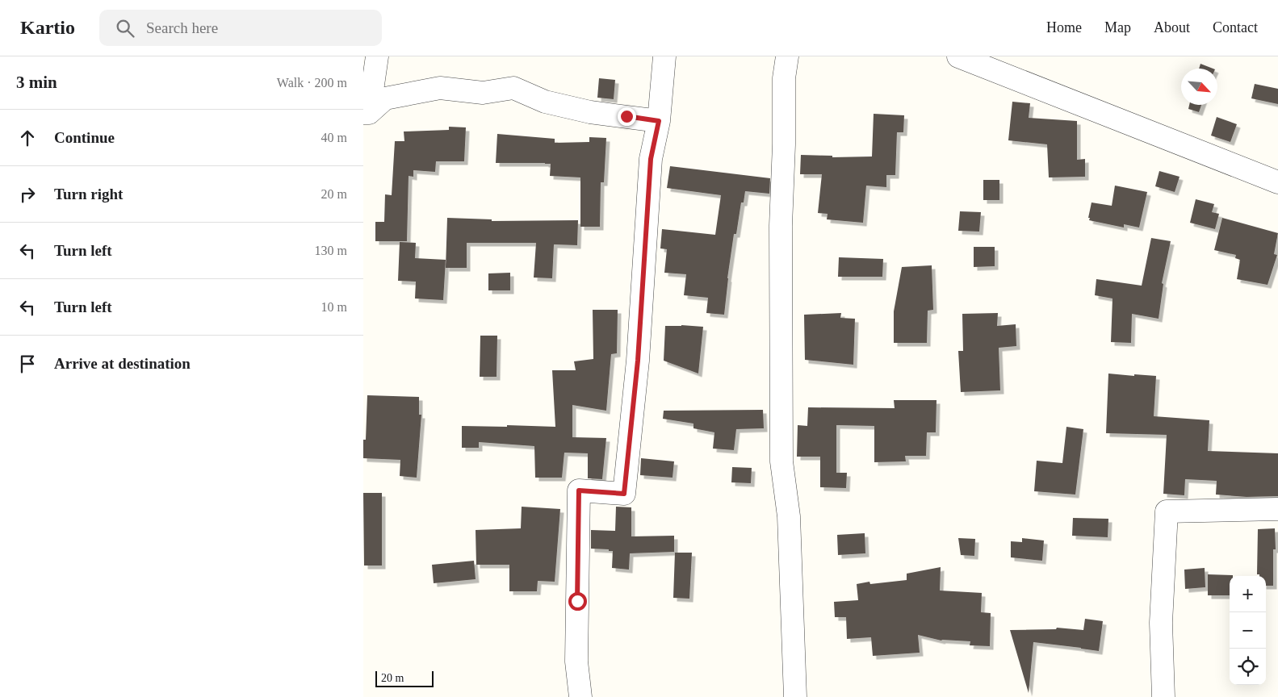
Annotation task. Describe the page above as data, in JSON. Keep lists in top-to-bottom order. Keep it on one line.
{"scale_bar":"20 m","north":"bottom right","page":{"header":"Kartio","search":"Search here","nav":["Home","Map","About","Contact"],"heading":["3 min","Walk · 200 m"],"list":[["Continue","40 m"],["Turn right","20 m"],["Turn left","130 m"],["Turn left","10 m"],"Arrive at destination"],"map_buttons":["+","−"],"scale":"20 m"}}
